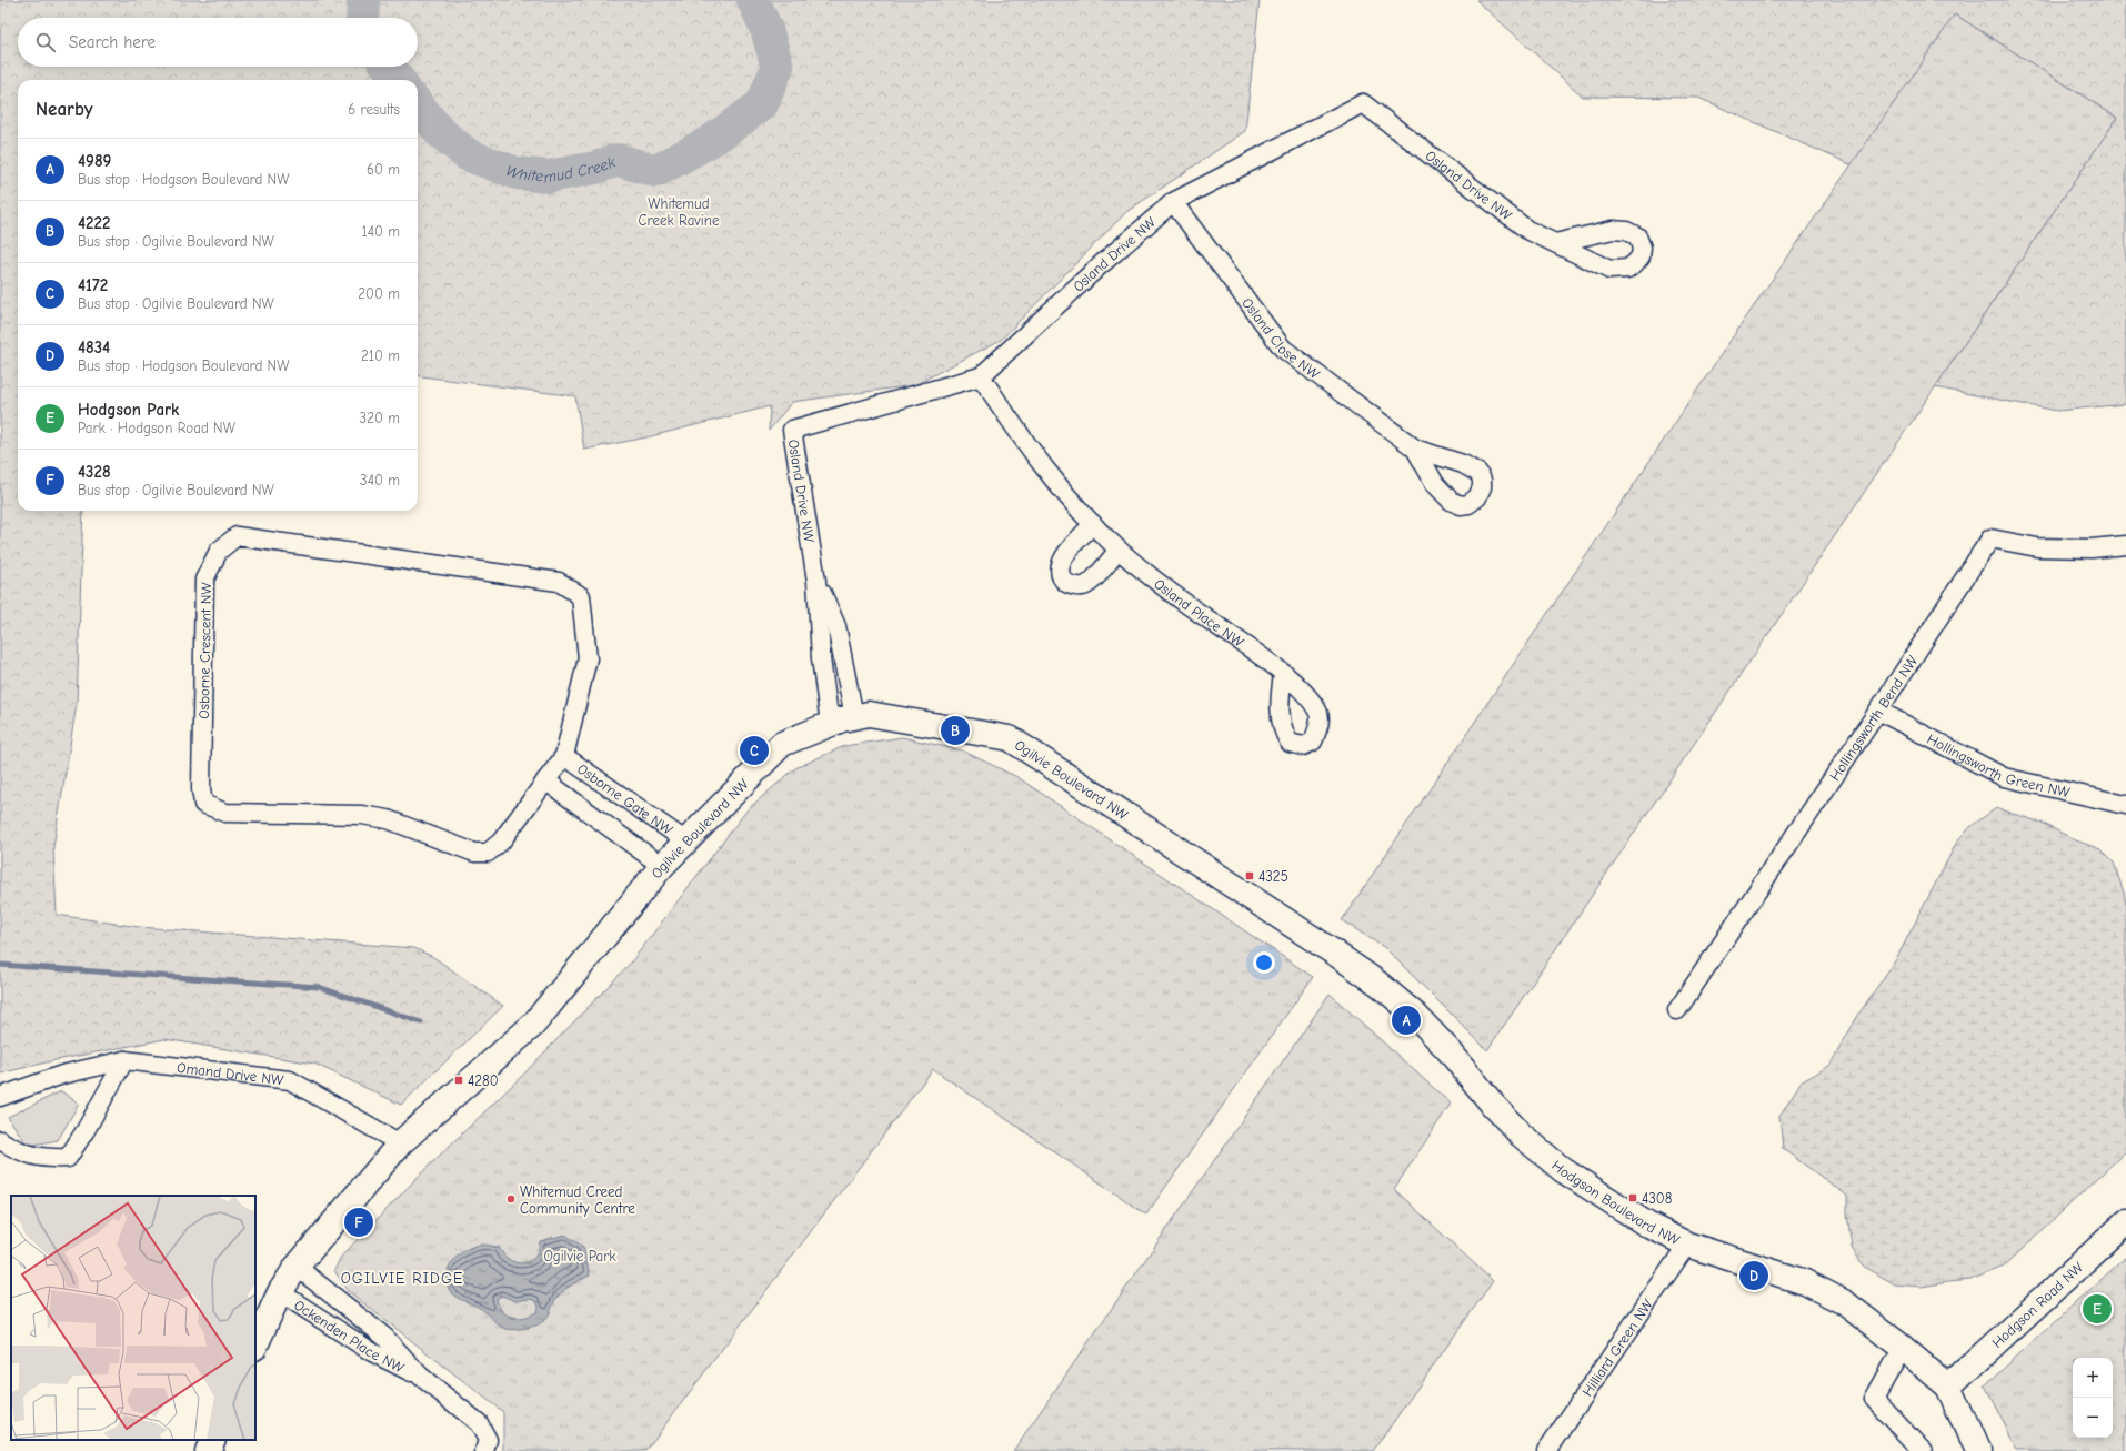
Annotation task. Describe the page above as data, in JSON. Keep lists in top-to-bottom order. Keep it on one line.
{"streets":{"street":["Osland Drive NW","Osland Close NW","Osland Place NW","Osborne Crescent NW","Hollingsworth Bend NW","Hollingsworth Green NW","Ogilvie Boulevard NW","Osborne Gate NW","Omand Drive NW","Hodgson Boulevard NW","Hodgson Road NW","Ockenden Place NW","Hilliard Green NW"]},"crossings":[["Osland Drive NW","Osland Close NW"],["Osland Drive NW","Osland Place NW"],["Osland Drive NW","Ogilvie Boulevard NW"],["Osborne Crescent NW","Osborne Gate NW"],["Hollingsworth Bend NW","Hollingsworth Green NW"],["Ogilvie Boulevard NW","Osborne Gate NW"],["Ogilvie Boulevard NW","Omand Drive NW"],["Ogilvie Boulevard NW","Hodgson Boulevard NW"],["Ogilvie Boulevard NW","Ockenden Place NW"],["Hodgson Boulevard NW","Hodgson Road NW"],["Hodgson Boulevard NW","Hilliard Green NW"]],"districts":["OGILVIE RIDGE"],"water":["Whitemud Creek"],"parks":["Whitemud Creek Ravine","Ogilvie Park"],"places":{"transit":["4325","4280","4308"],"other":["Whitemud Creed Community Centre"]},"page":{"search":"Search here","heading":["Nearby","6 results"],"list":[{"mark":"A","name":"4989","note":"Bus stop · Hodgson Boulevard NW","value":"60 m"},{"mark":"B","name":"4222","note":"Bus stop · Ogilvie Boulevard NW","value":"140 m"},{"mark":"C","name":"4172","note":"Bus stop · Ogilvie Boulevard NW","value":"200 m"},{"mark":"D","name":"4834","note":"Bus stop · Hodgson Boulevard NW","value":"210 m"},{"mark":"E","name":"Hodgson Park","note":"Park · Hodgson Road NW","value":"320 m"},{"mark":"F","name":"4328","note":"Bus stop · Ogilvie Boulevard NW","value":"340 m"}],"pins":["B","C","A","F","D","E"],"map_buttons":["+","−"]}}
